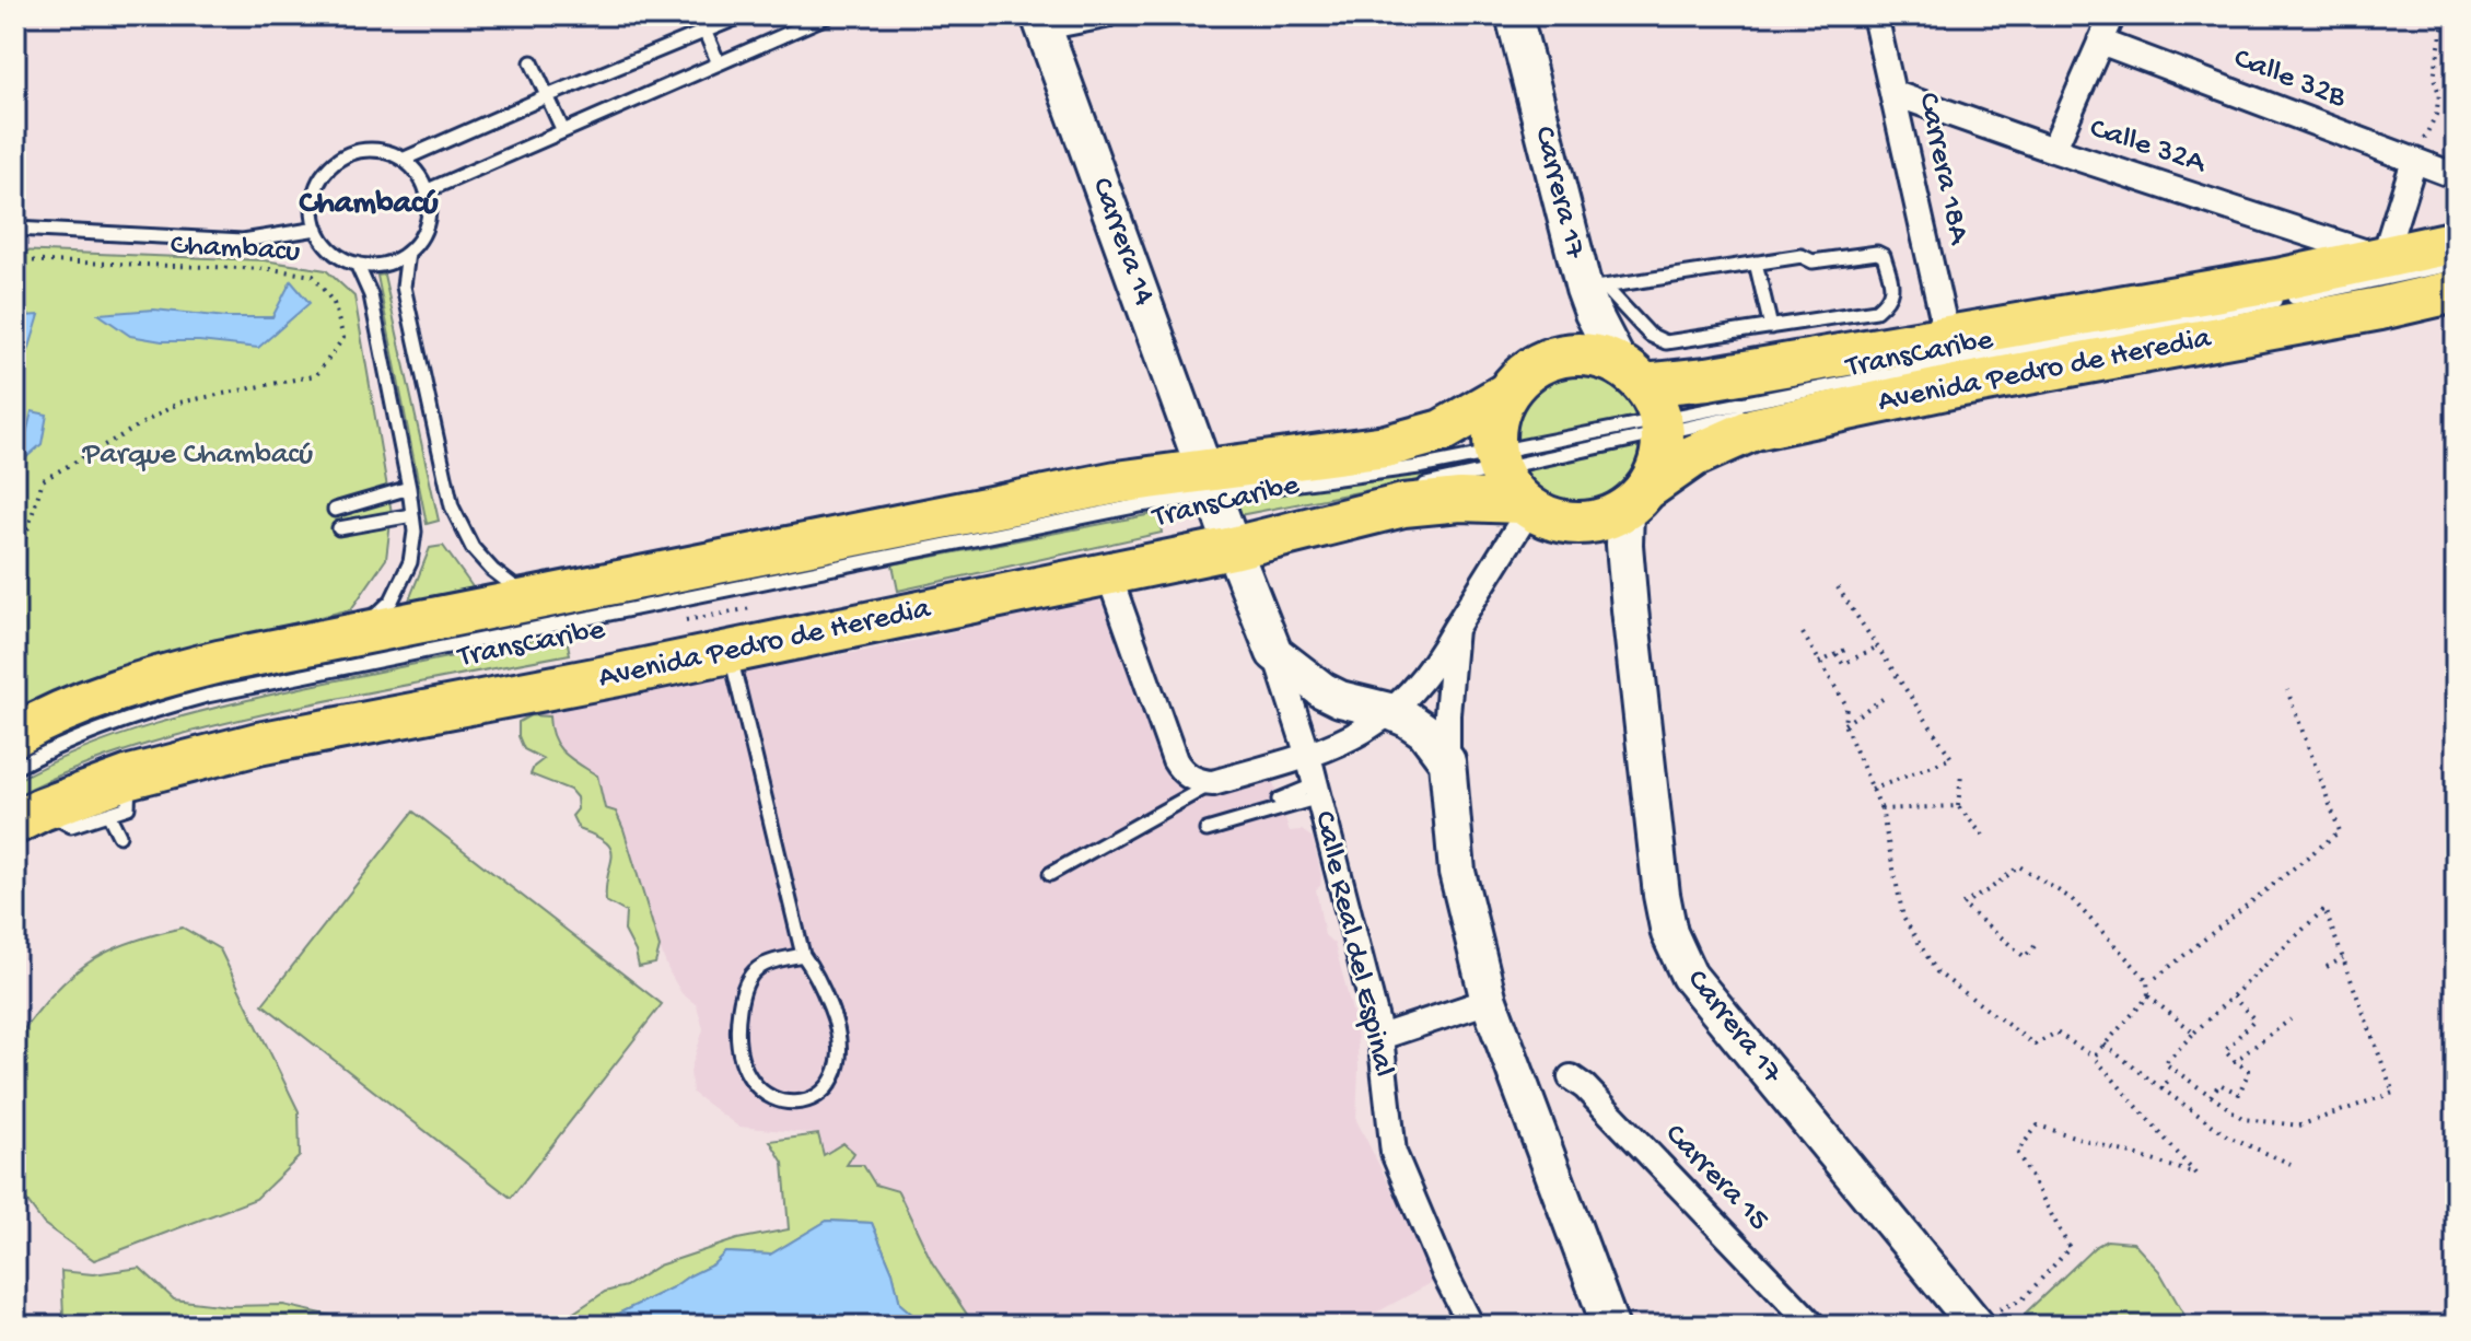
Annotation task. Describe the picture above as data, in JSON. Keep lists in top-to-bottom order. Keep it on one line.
{"streets":{"highway":["Avenida Pedro de Heredia"],"main road":["Carrera 17","Carrera 14","Calle Real del Espinal"],"street":["Calle 32B","Calle 32A","Carrera 18A","Carrera 15"],"lane":["TransCaribe"],"path":["Chambacu"]},"crossings":[["Calle 32A","Carrera 18A"],["Calle 32A","Avenida Pedro de Heredia"],["Carrera 18A","Avenida Pedro de Heredia"],["Carrera 17","TransCaribe"],["Carrera 17","Avenida Pedro de Heredia"],["Carrera 14","TransCaribe"],["Carrera 14","Calle Real del Espinal"],["TransCaribe","Avenida Pedro de Heredia"],["TransCaribe","Calle Real del Espinal"],["Avenida Pedro de Heredia","Calle Real del Espinal"]],"districts":["Chambacú"],"parks":["Parque Chambacú"]}
